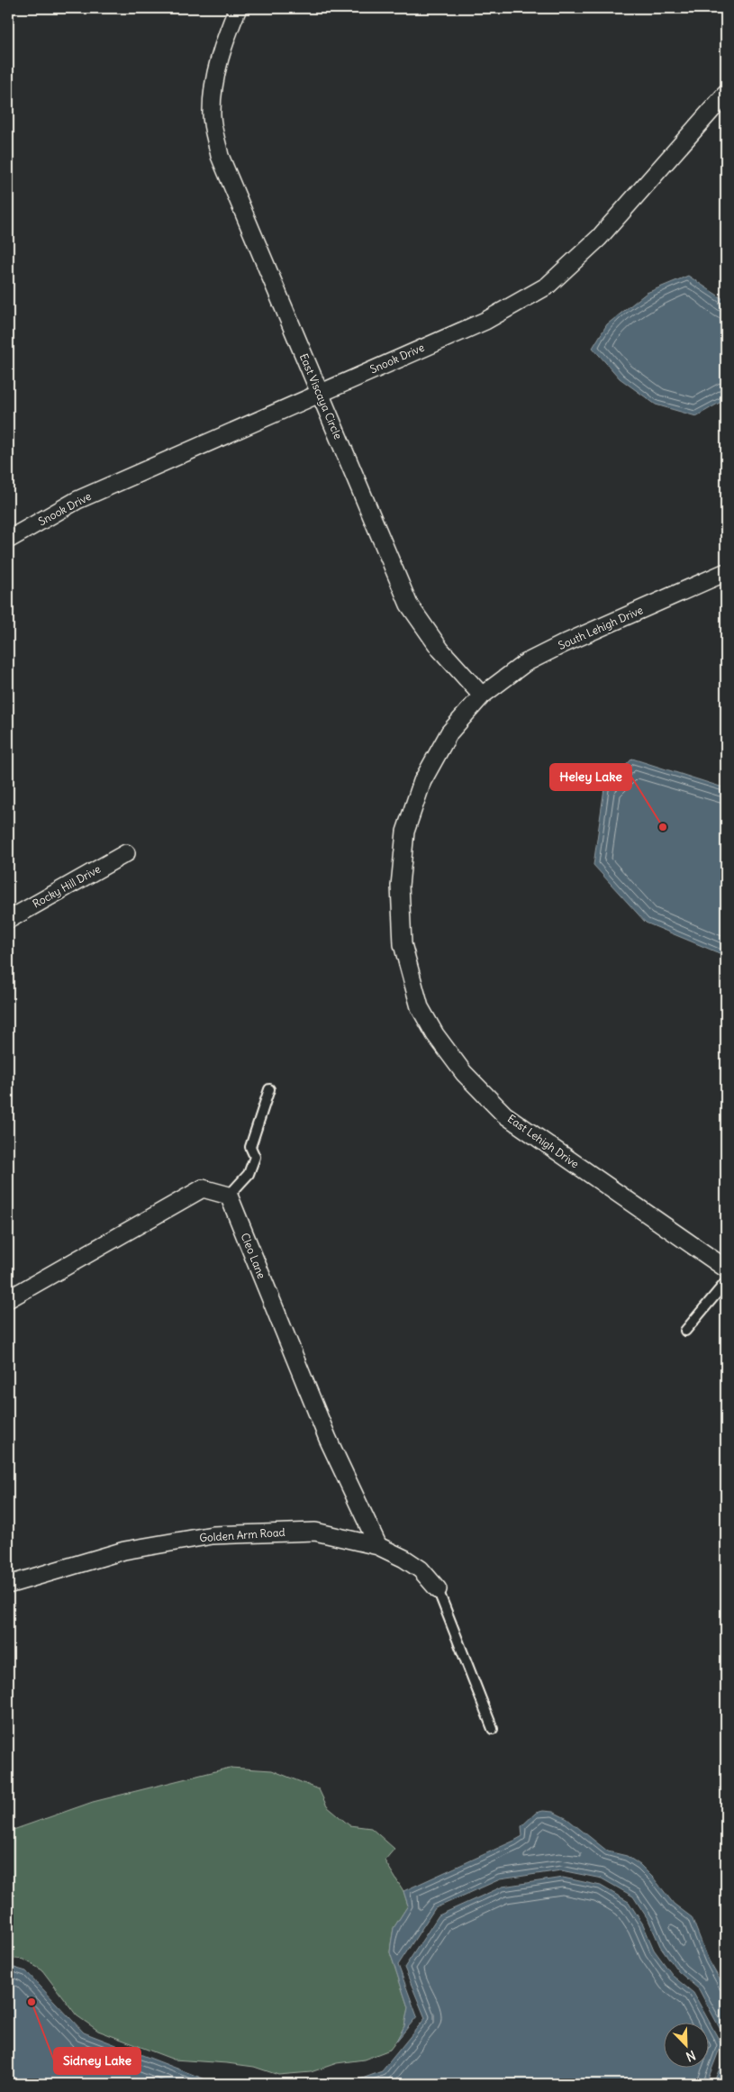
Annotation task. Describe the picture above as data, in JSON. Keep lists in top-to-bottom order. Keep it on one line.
{"streets":{"street":["Snook Drive","East Viscaya Circle","South Lehigh Drive","Rocky Hill Drive","East Lehigh Drive","Cleo Lane","Golden Arm Road"]},"crossings":[["Snook Drive","East Viscaya Circle"],["East Viscaya Circle","South Lehigh Drive"],["East Viscaya Circle","East Lehigh Drive"],["South Lehigh Drive","East Lehigh Drive"],["Cleo Lane","Golden Arm Road"]],"places":["Heley Lake","Sidney Lake"],"north":"bottom right"}
